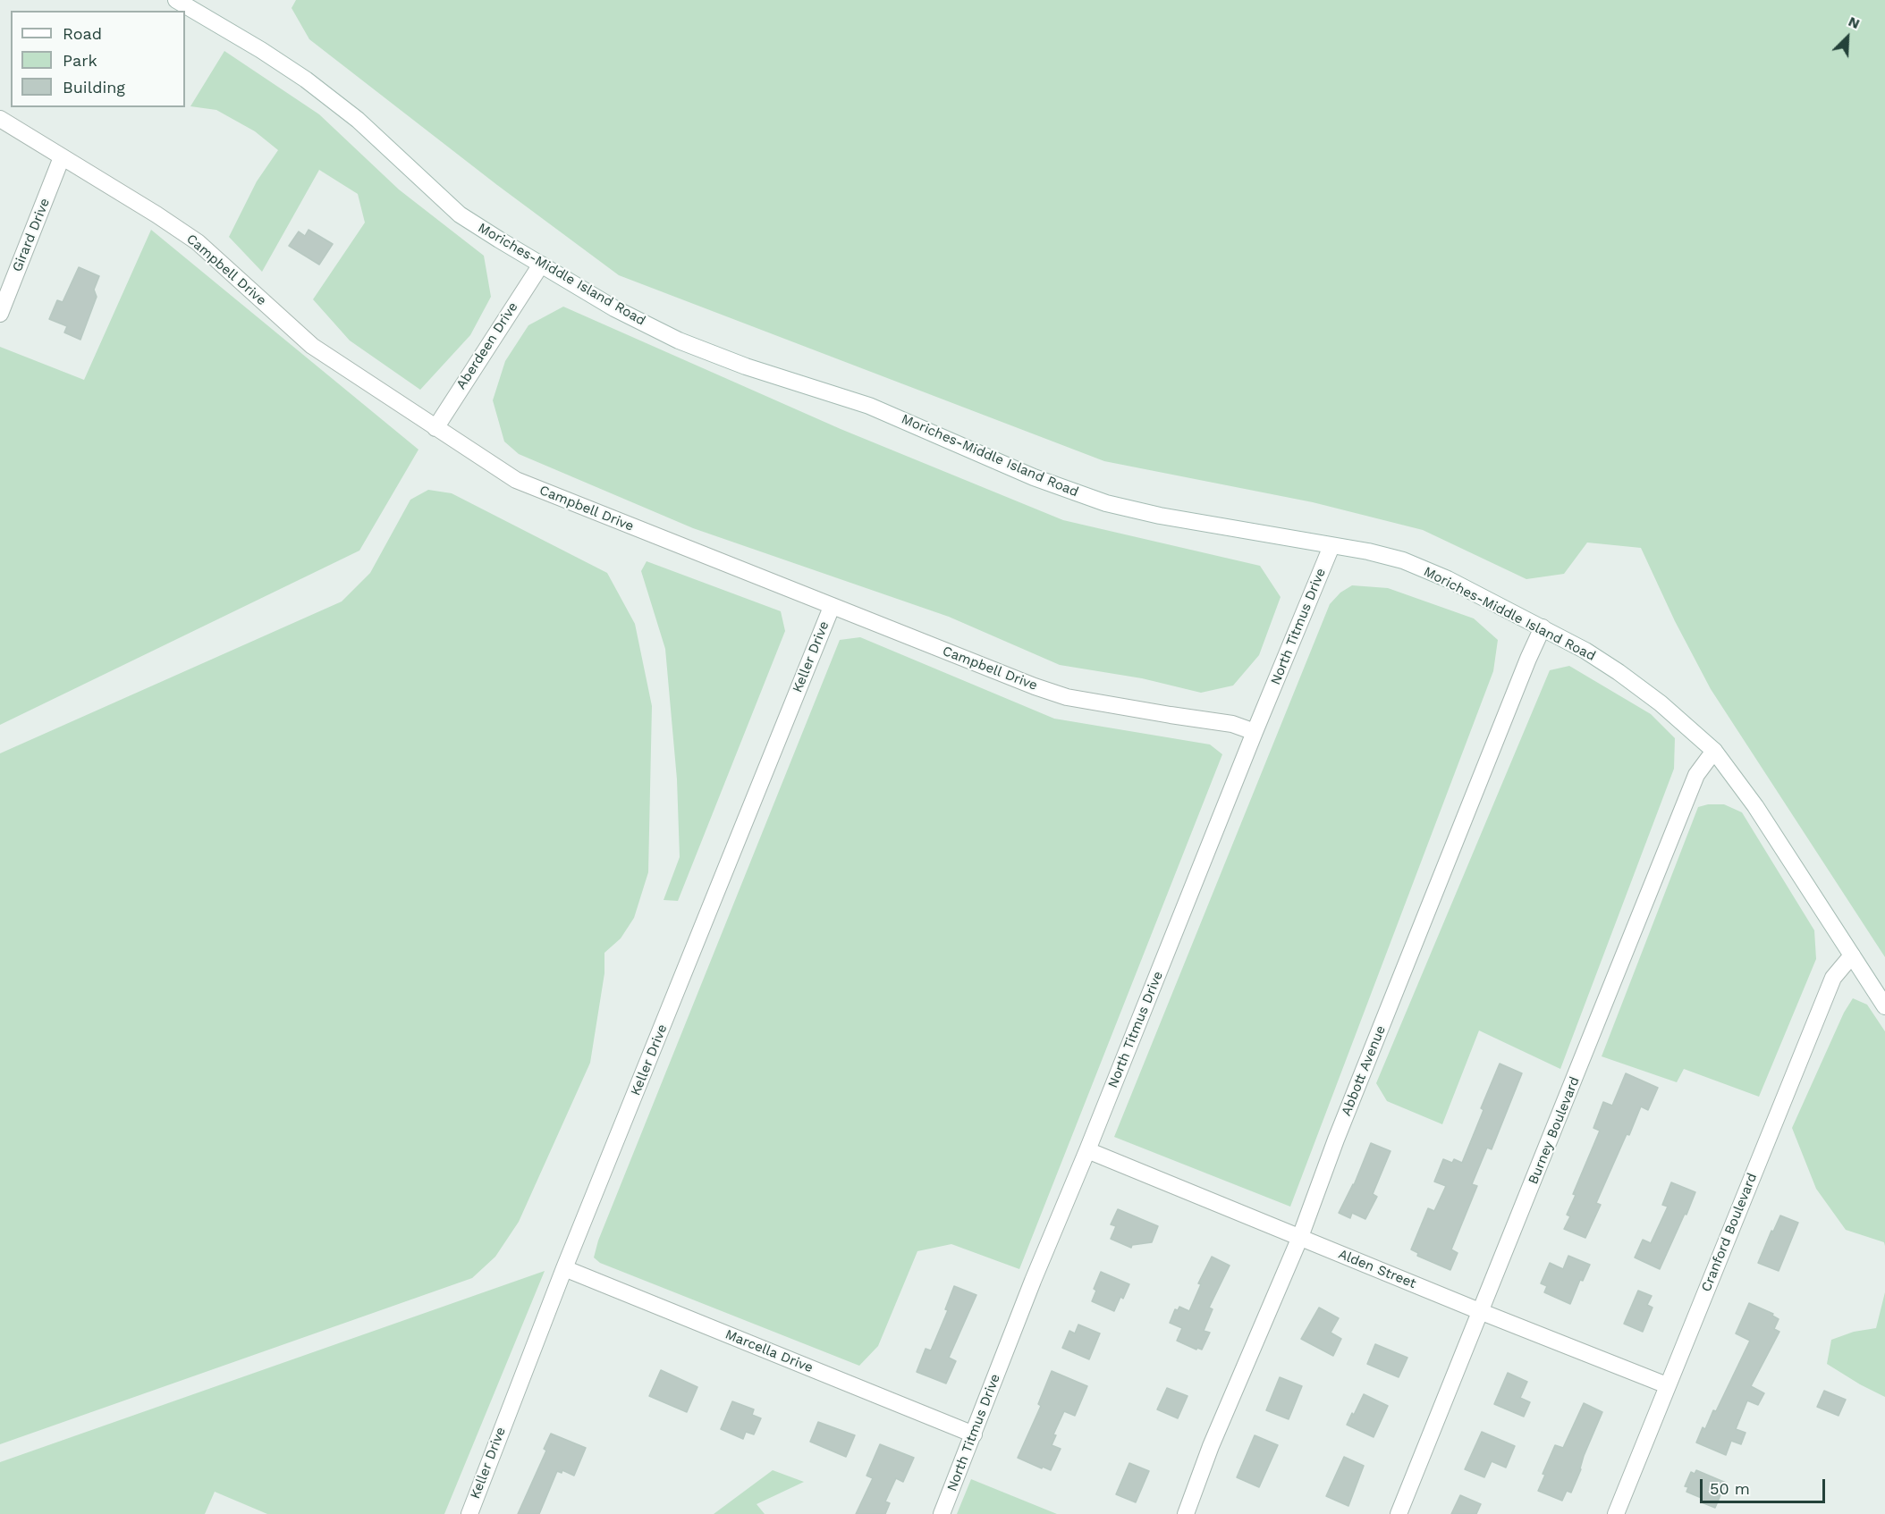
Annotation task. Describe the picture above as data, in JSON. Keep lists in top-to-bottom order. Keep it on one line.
{"streets":{"street":["Girard Drive","Campbell Drive","Moriches-Middle Island Road","Aberdeen Drive","North Titmus Drive","Keller Drive","Abbott Avenue","Burney Boulevard","Cranford Boulevard","Alden Street","Marcella Drive"]},"crossings":[["Girard Drive","Campbell Drive"],["Campbell Drive","Aberdeen Drive"],["Campbell Drive","North Titmus Drive"],["Campbell Drive","Keller Drive"],["Moriches-Middle Island Road","Aberdeen Drive"],["Moriches-Middle Island Road","North Titmus Drive"],["Moriches-Middle Island Road","Abbott Avenue"],["Moriches-Middle Island Road","Burney Boulevard"],["Moriches-Middle Island Road","Cranford Boulevard"],["North Titmus Drive","Alden Street"],["North Titmus Drive","Marcella Drive"],["Keller Drive","Marcella Drive"],["Abbott Avenue","Alden Street"],["Burney Boulevard","Alden Street"],["Cranford Boulevard","Alden Street"]],"legend":["Road","Park","Building"],"scale_bar":"50 m","north":"top right"}
